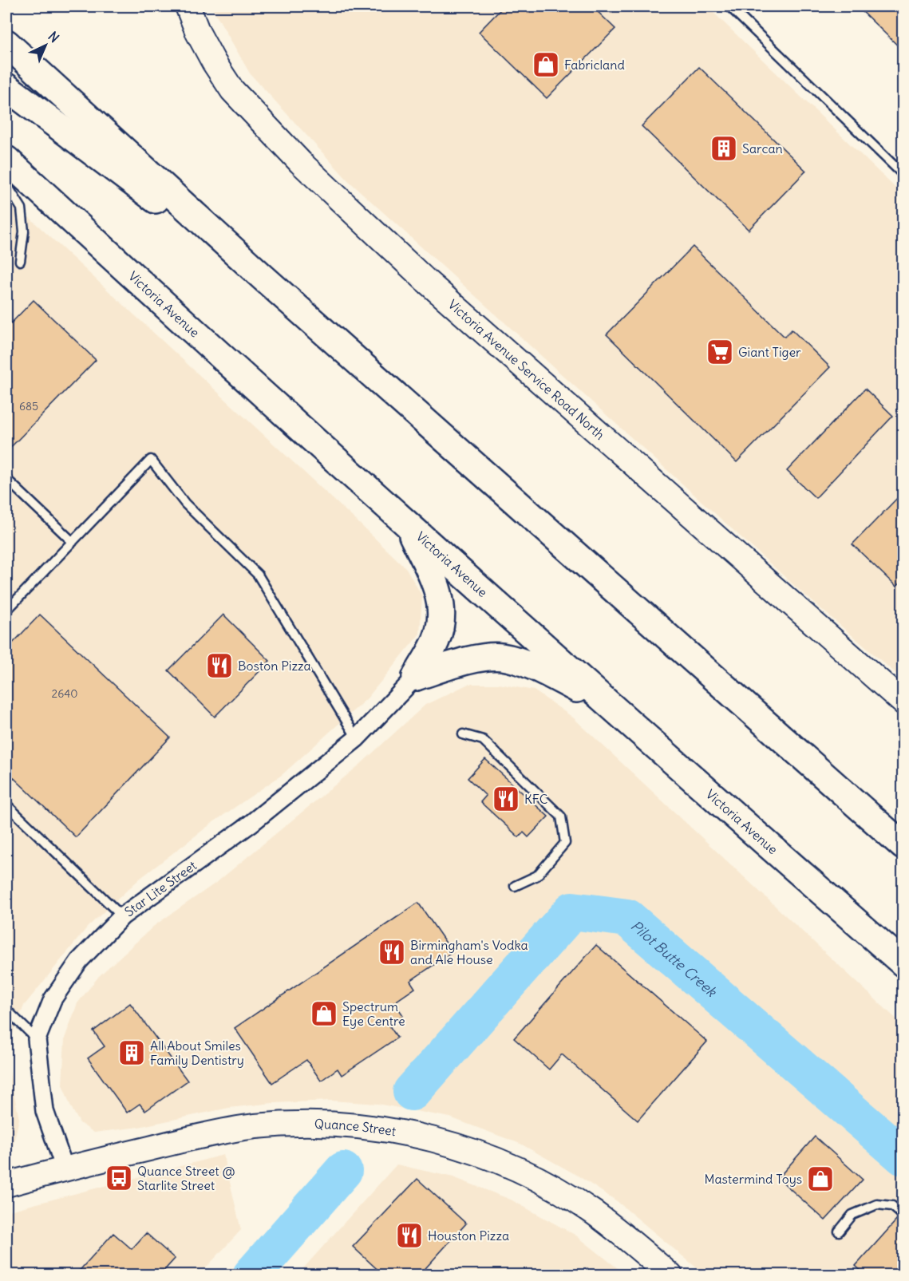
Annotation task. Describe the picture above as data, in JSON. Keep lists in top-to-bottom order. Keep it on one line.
{"streets":{"highway":["Victoria Avenue"],"street":["Victoria Avenue Service Road North","Star Lite Street","Quance Street"]},"crossings":[["Star Lite Street","Quance Street"]],"water":["Pilot Butte Creek"],"places":{"shop":["Fabricland","Spectrum Eye Centre","Mastermind Toys"],"building":["Sarcan","All About Smiles Family Dentistry"],"supermarket":["Giant Tiger"],"restaurant":["Boston Pizza","KFC","Birmingham's Vodka and Ale House","Houston Pizza"],"bus stop":["Quance Street @ Starlite Street"]},"house_numbers":["685","2640"],"north":"top right"}
